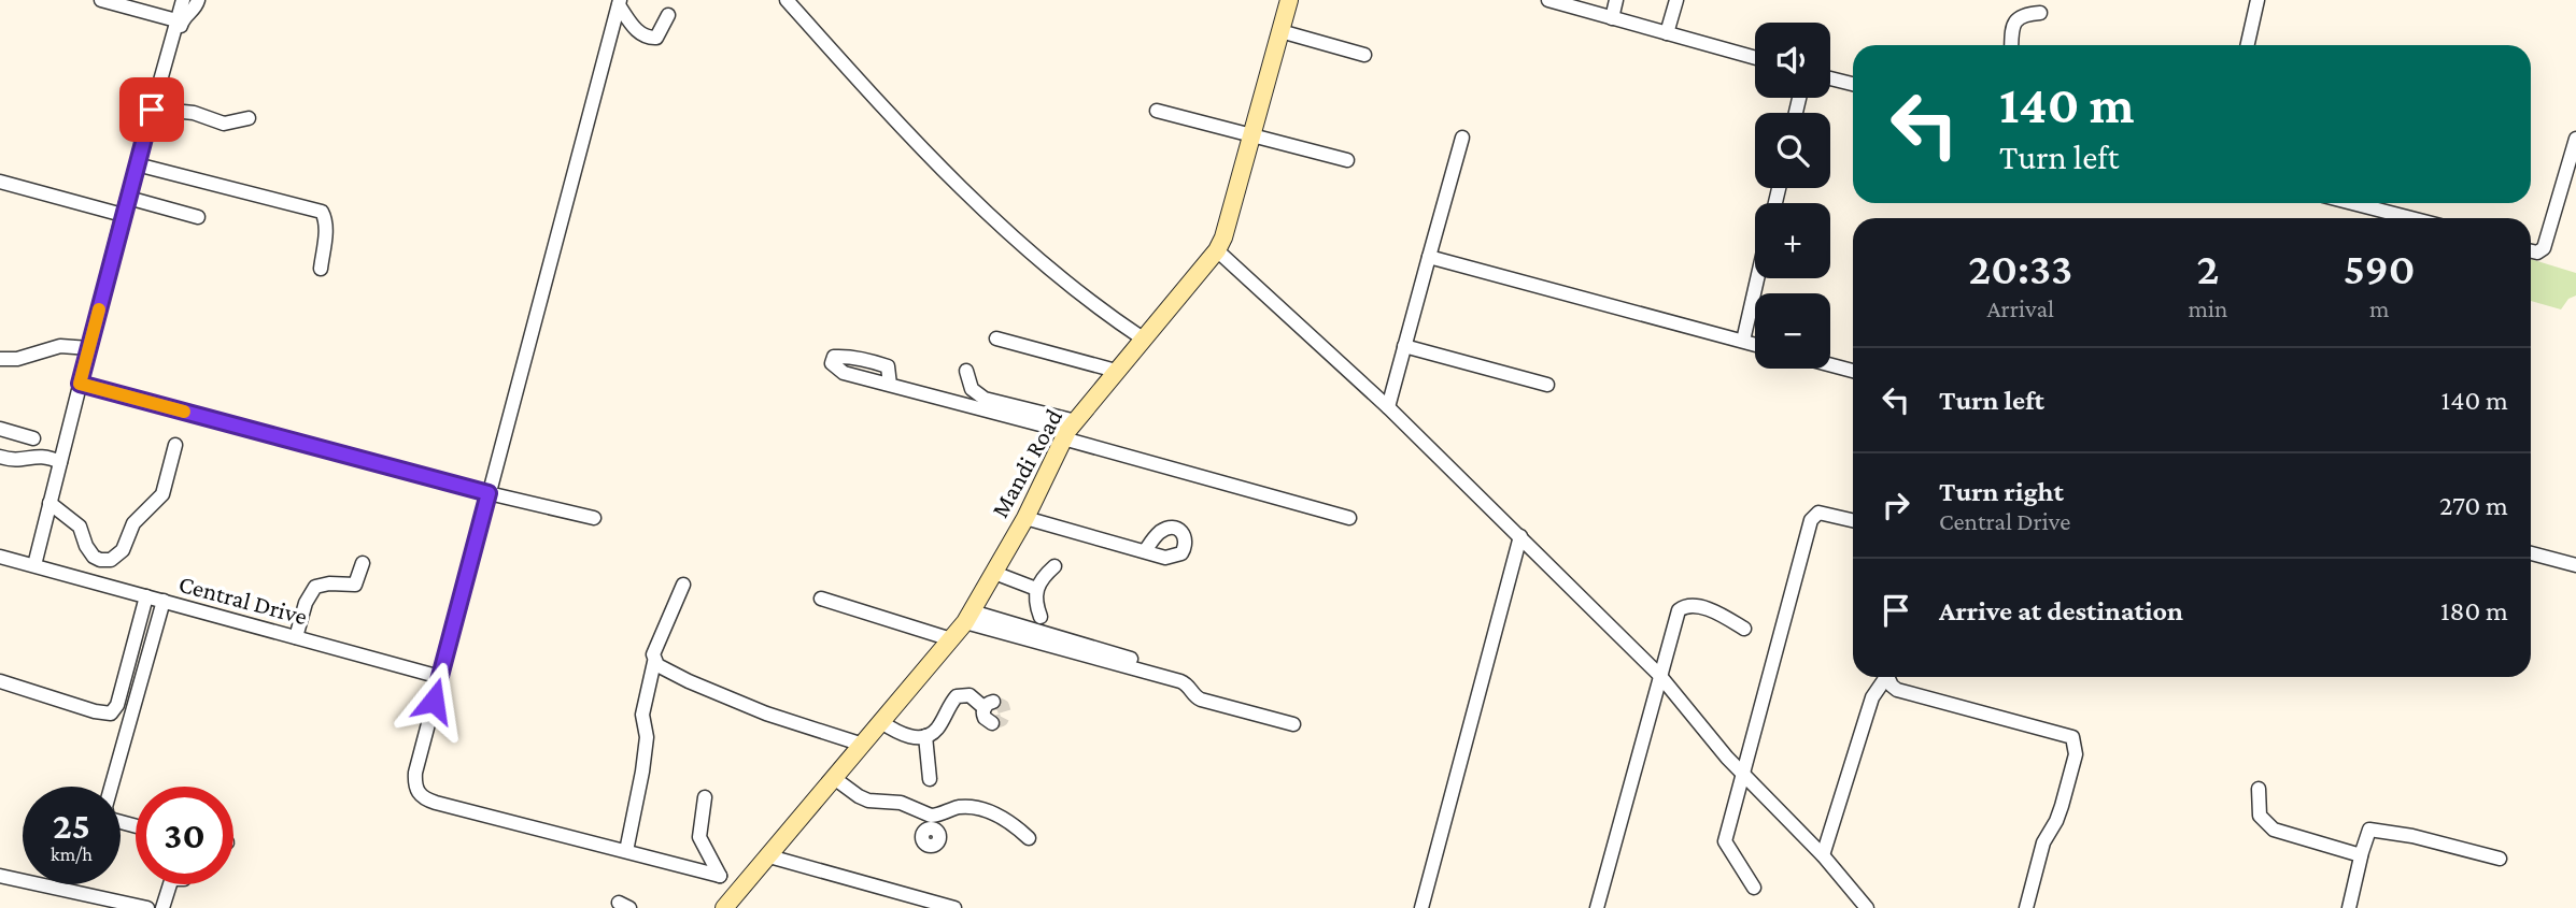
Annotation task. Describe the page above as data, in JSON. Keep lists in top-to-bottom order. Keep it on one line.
{"streets":{"street":["Mandi Road","Central Drive"]},"page":{"map_buttons":["+","−"],"turn":["140 m","Turn left"],"eta":["20:33","Arrival","2","min","590","m"],"list":[{"name":"Turn left","value":"140 m"},{"name":"Turn right","note":"Central Drive","value":"270 m"},{"name":"Arrive at destination","value":"180 m"}],"speed":"25 km/h","limit":"30"}}
